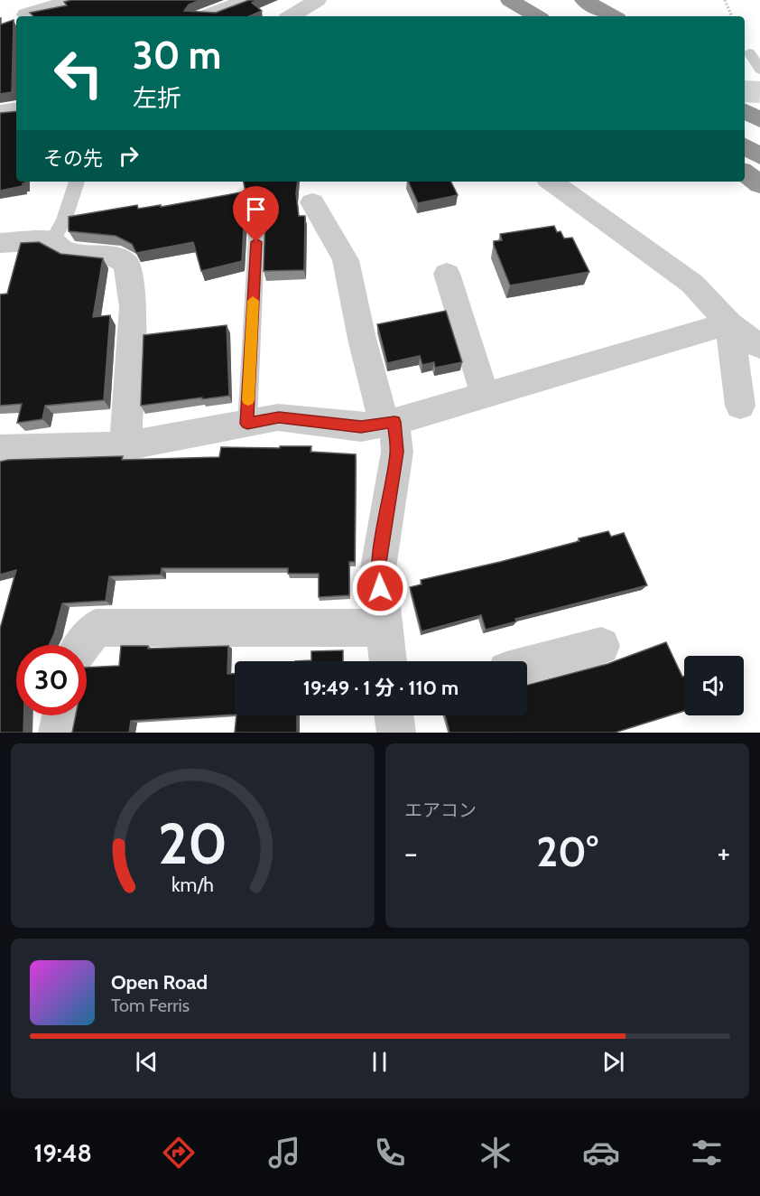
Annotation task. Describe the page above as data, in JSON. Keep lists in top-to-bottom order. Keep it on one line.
{"page":{"turn":["30 m","左折"],"then":"その先","limit":"30","trip":"19:49 · 1 分 · 110 m","tile":"エアコン","heat":["−","20°","+"],"song":["Open Road","Tom Ferris"],"tabs":"19:48","gauge":["20","km/h"]}}
